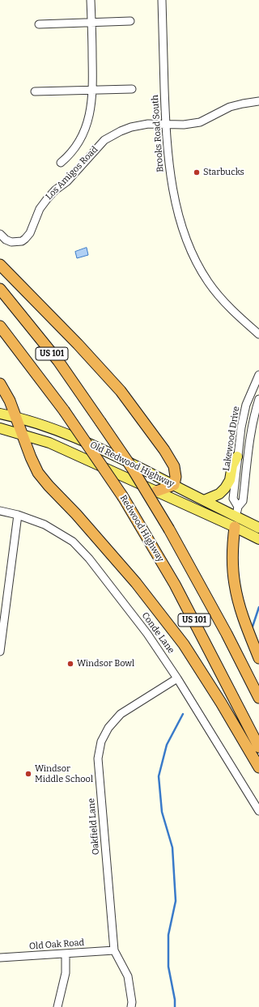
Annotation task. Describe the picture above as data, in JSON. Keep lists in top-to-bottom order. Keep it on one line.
{"streets":{"highway":["US 101","Redwood Highway"],"main road":["Old Redwood Highway"],"street":["Brooks Road South","Los Amigos Road","Lakewood Drive","Conde Lane","Oakfield Lane","Old Oak Road"]},"crossings":[["Brooks Road South","Los Amigos Road"],["Lakewood Drive","Old Redwood Highway"],["Conde Lane","Oakfield Lane"],["Oakfield Lane","Old Oak Road"]],"places":["Starbucks","Windsor Bowl","Windsor Middle School"]}
